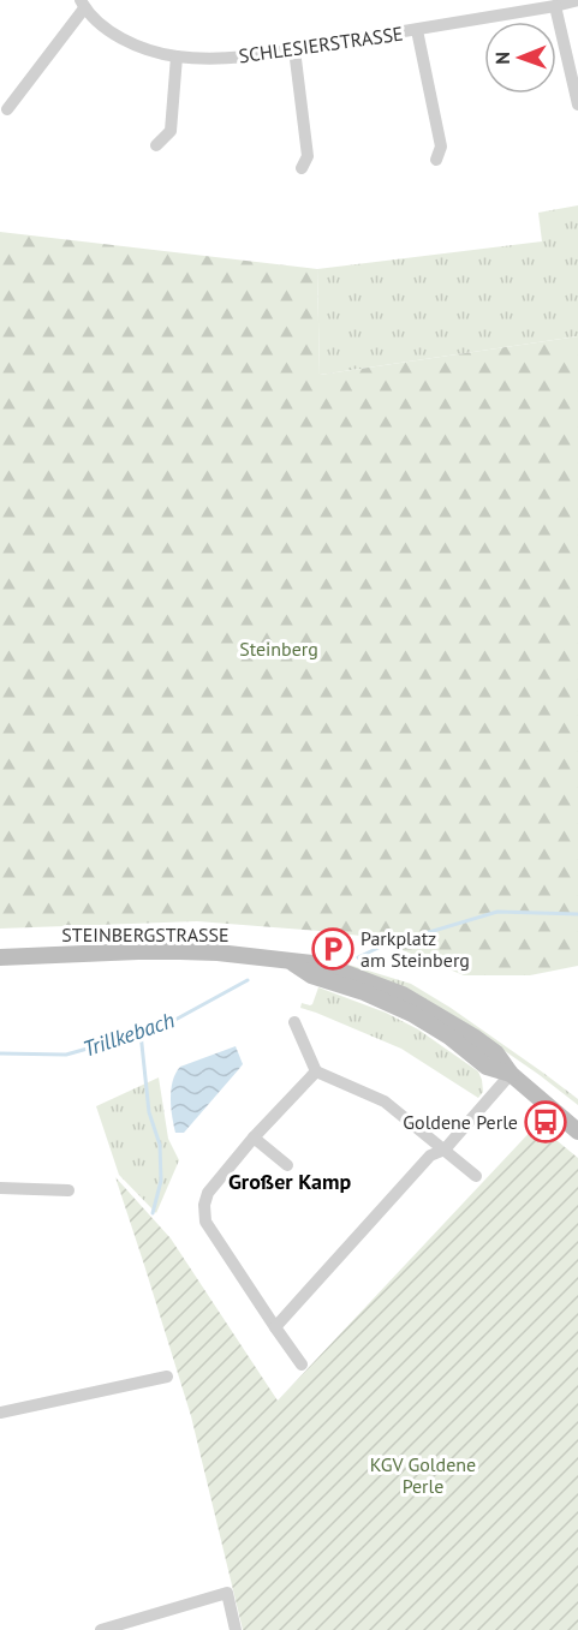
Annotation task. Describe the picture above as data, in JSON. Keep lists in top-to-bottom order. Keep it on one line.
{"streets":{"main road":["STEINBERGSTRASSE"],"street":["SCHLESIERSTRASSE"]},"districts":["Großer Kamp"],"water":["Trillkebach"],"parks":["Steinberg","KGV Goldene Perle"],"places":{"parking":["Parkplatz am Steinberg"],"bus stop":["Goldene Perle"]},"north":"left"}
